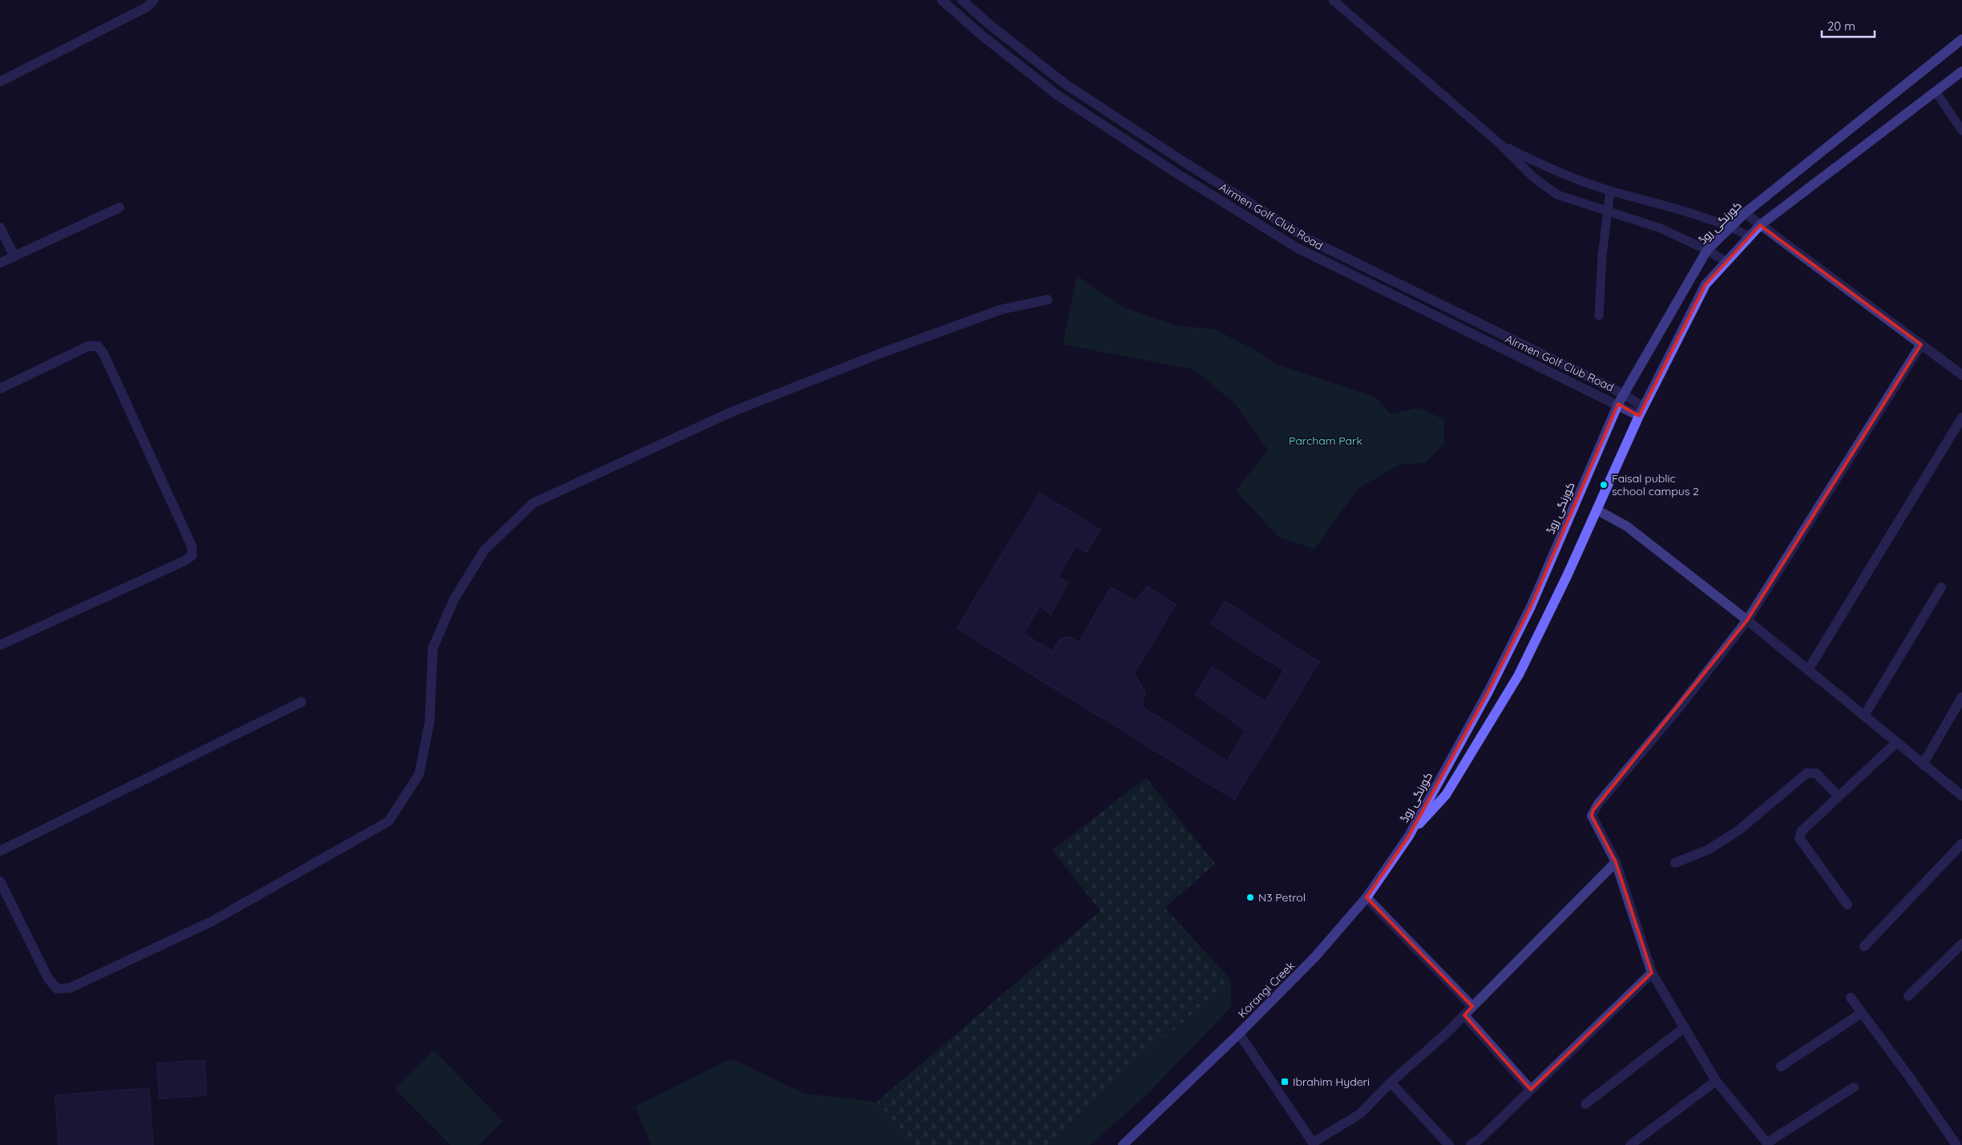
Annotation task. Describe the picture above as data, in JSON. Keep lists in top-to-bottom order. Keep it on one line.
{"streets":{"main road":["کورنگی روڈ","Korangi Creek"],"street":["Airmen Golf Club Road"]},"crossings":[["Airmen Golf Club Road","کورنگی روڈ"],["کورنگی روڈ","Korangi Creek"]],"parks":["Parcham Park"],"places":{"other":["Faisal public school campus 2","N3 Petrol"],"transit":["Ibrahim Hyderi"]},"scale_bar":"20 m"}
